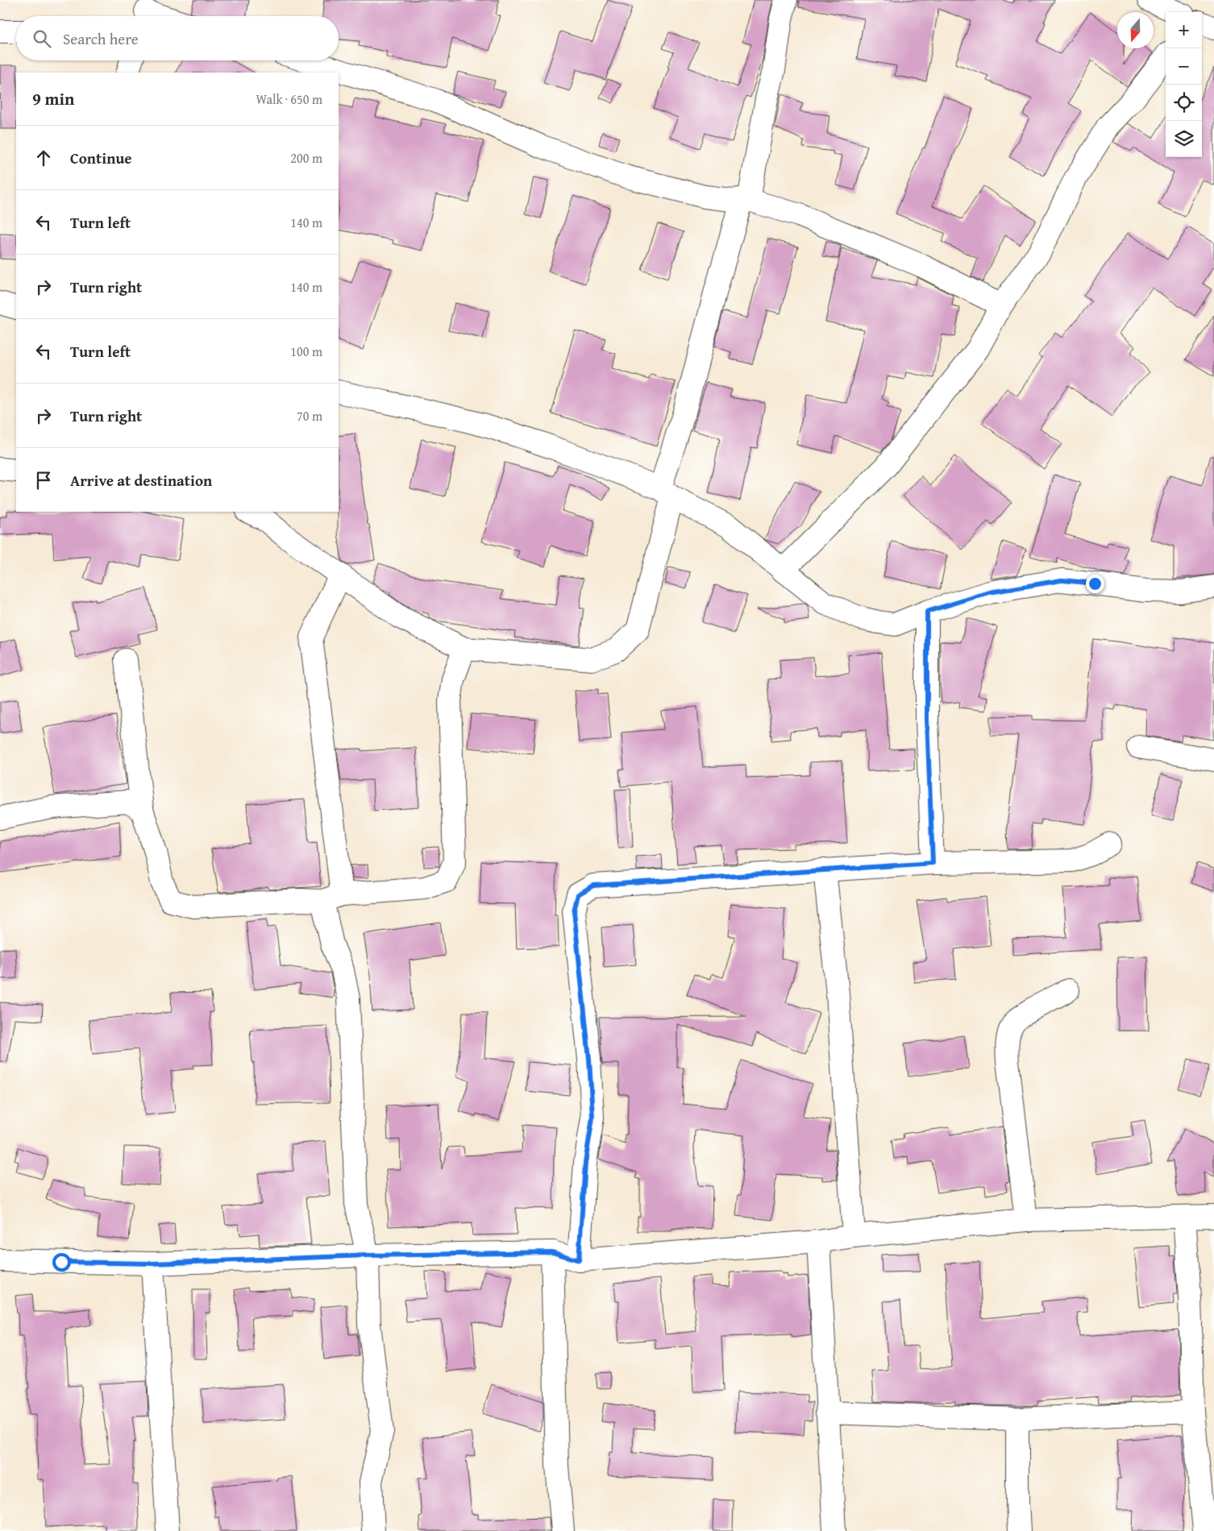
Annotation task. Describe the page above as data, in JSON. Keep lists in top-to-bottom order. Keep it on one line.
{"north":"bottom","page":{"map_buttons":["+","−"],"search":"Search here","heading":["9 min","Walk · 650 m"],"list":[["Continue","200 m"],["Turn left","140 m"],["Turn right","140 m"],["Turn left","100 m"],["Turn right","70 m"],"Arrive at destination"]}}
